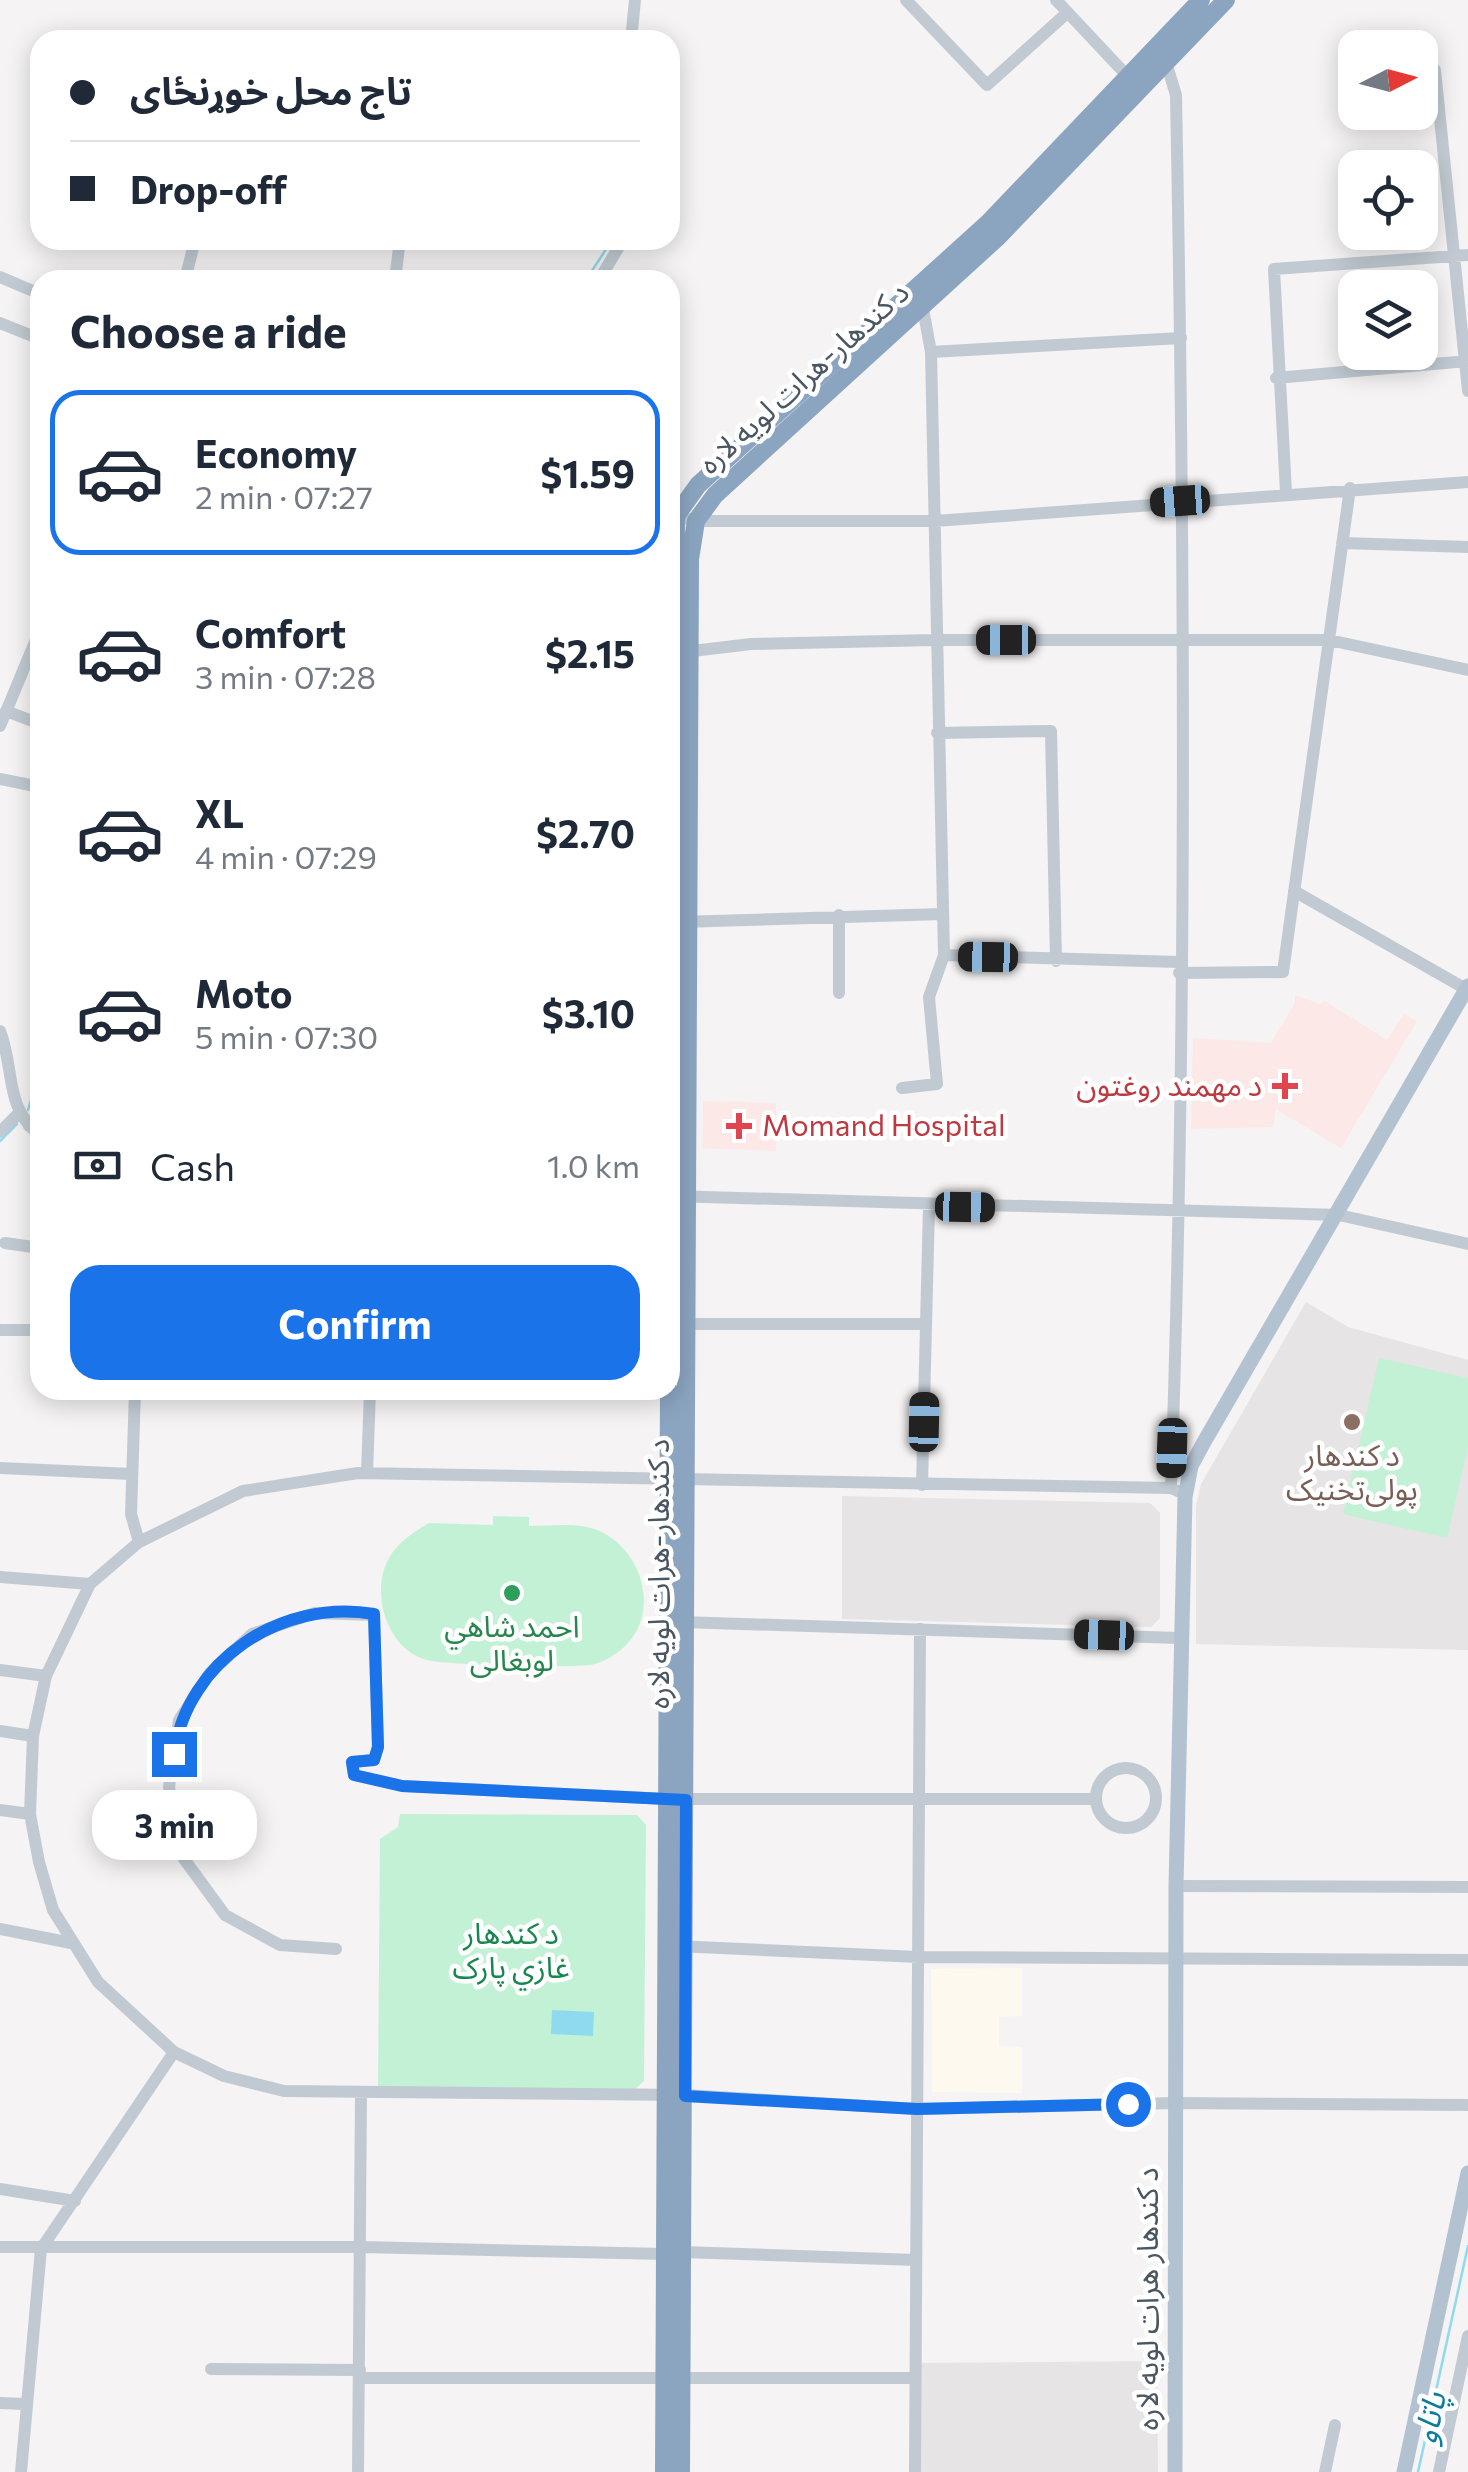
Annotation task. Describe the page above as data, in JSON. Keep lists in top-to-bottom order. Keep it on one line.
{"streets":{"highway":["د کندهار-هرات لويه لاره"],"main road":["د کندهار هرات لویه لاره"]},"water":["پاتاو"],"parks":["د کندهار غازي پارک"],"places":{"health":["د مهمند روغتون","Momand Hospital"],"other":["د کندهار پولی‌تخنیک","احمد شاهي لوبغالی"]},"north":"right","page":{"banner":["تاج محل خوړنځای","Drop-off"],"heading":"Choose a ride","list":[{"name":"Economy","note":"2 min · 07:27","value":"$1.59"},{"name":"Comfort","note":"3 min · 07:28","value":"$2.15"},{"name":"XL","note":"4 min · 07:29","value":"$2.70"},{"name":"Moto","note":"5 min · 07:30","value":"$3.10"}],"pay":["Cash","1.0 km"],"buttons":"Confirm","bubble":"3 min"}}
